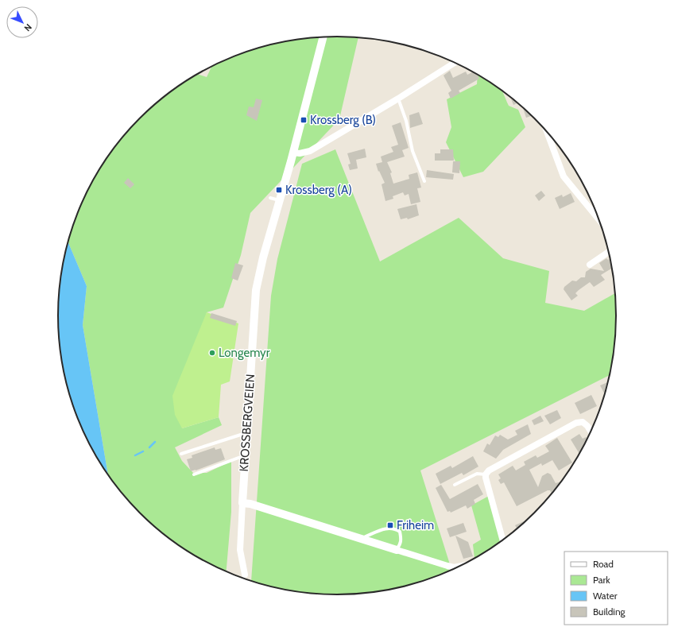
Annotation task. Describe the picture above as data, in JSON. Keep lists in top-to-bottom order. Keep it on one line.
{"streets":{"street":["KROSSBERGVEIEN"]},"places":{"transit":["Krossberg (B)","Krossberg (A)","Friheim"],"other":["Longemyr"]},"legend":["Road","Park","Water","Building"],"north":"bottom right"}
